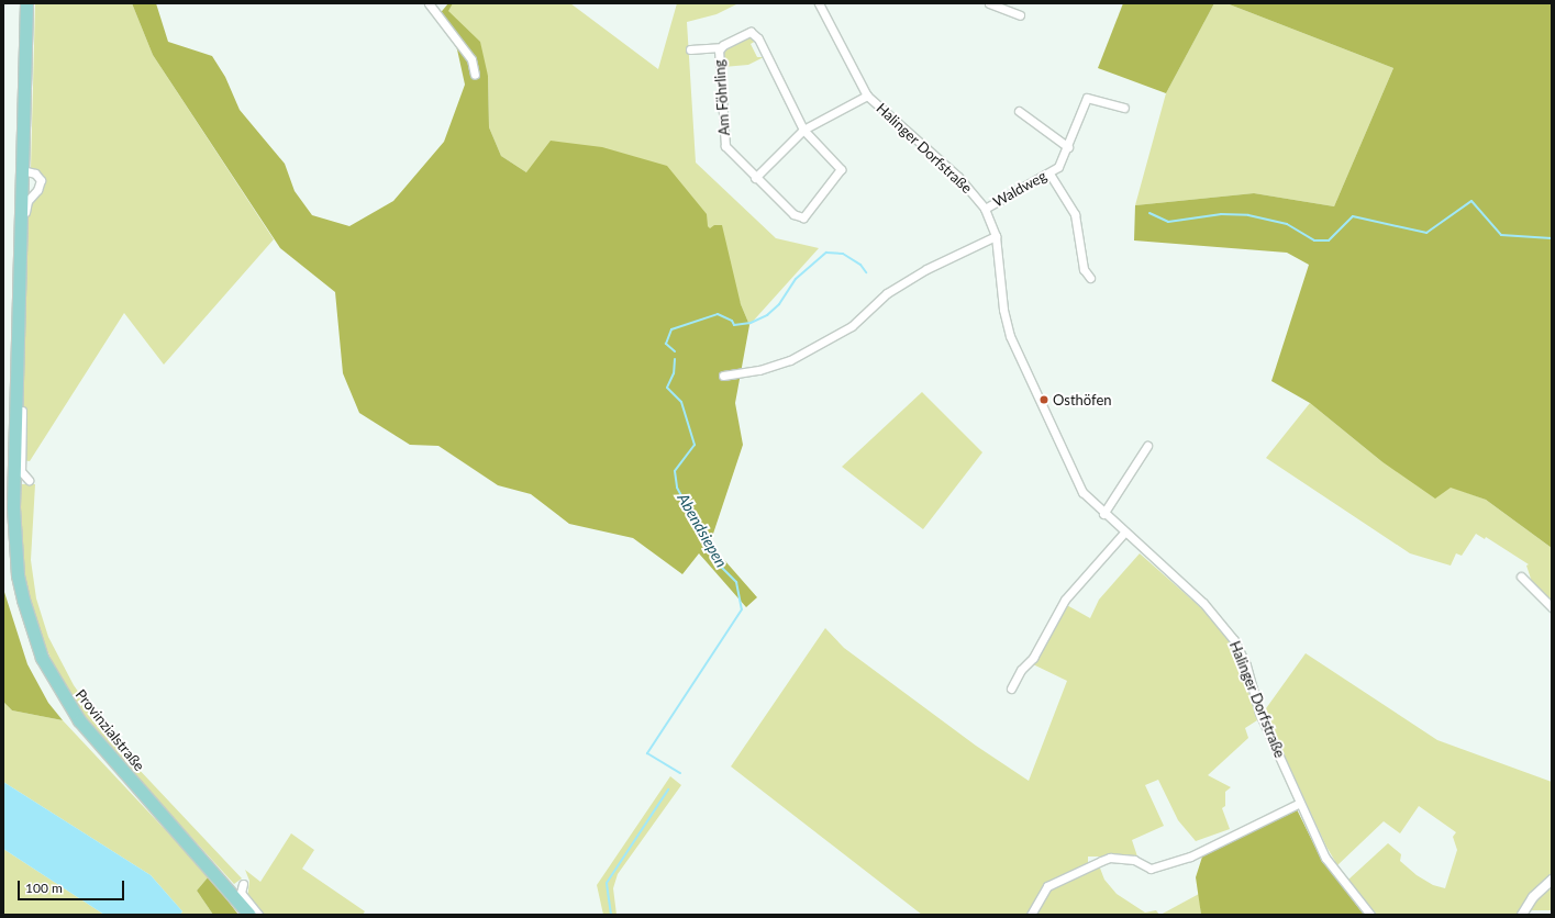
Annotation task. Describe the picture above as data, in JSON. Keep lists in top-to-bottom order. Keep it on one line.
{"streets":{"main road":["Provinzialstraße"],"street":["Am Föhrling","Halinger Dorfstraße","Waldweg"]},"crossings":[["Halinger Dorfstraße","Waldweg"]],"water":["Abendsiepen"],"places":["Osthöfen"],"scale_bar":"100 m"}
